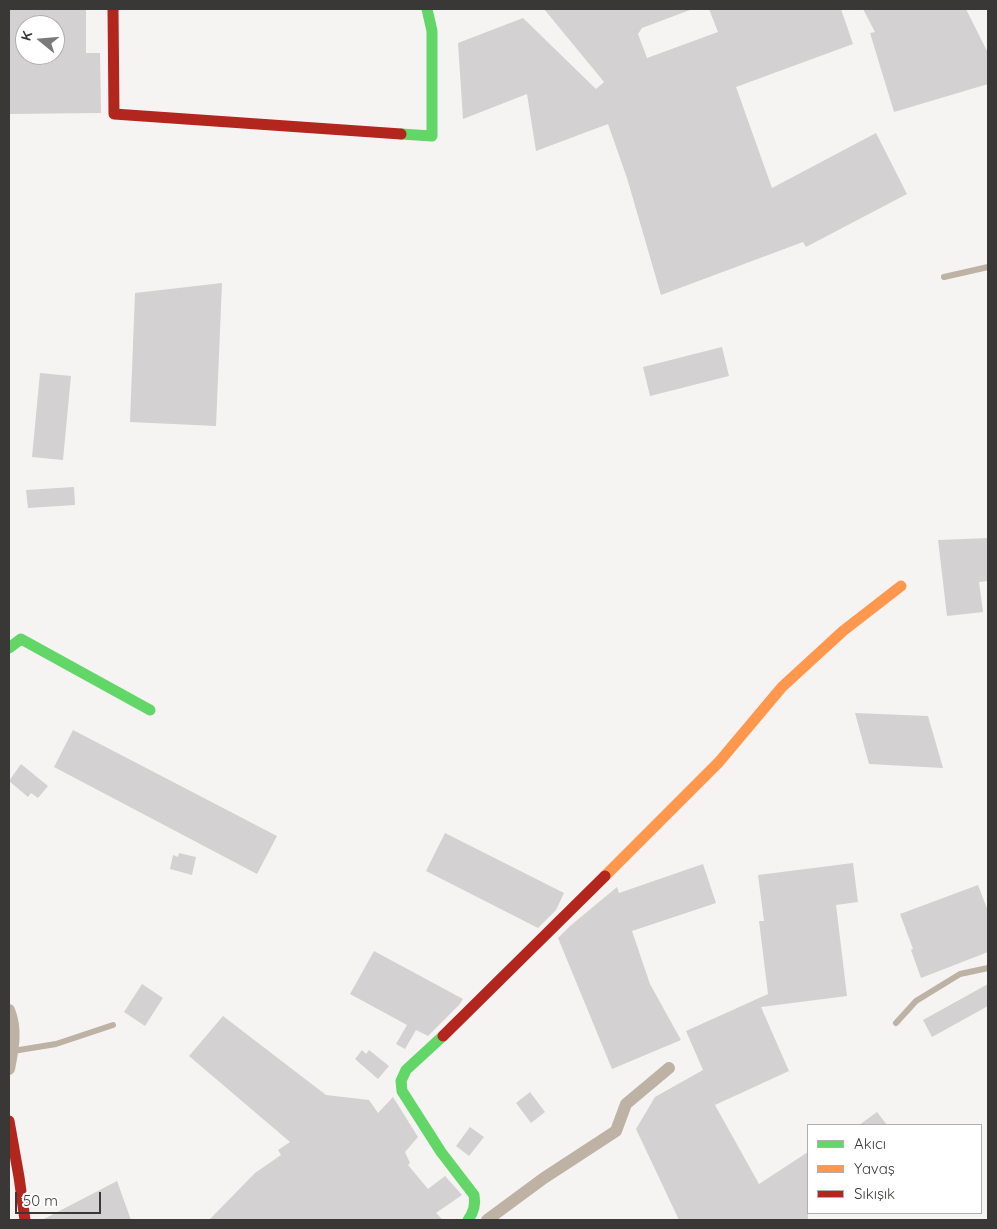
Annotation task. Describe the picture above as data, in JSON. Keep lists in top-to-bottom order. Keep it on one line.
{"legend":["Akıcı","Yavaş","Sıkışık"],"scale_bar":"50 m","north":"left"}
